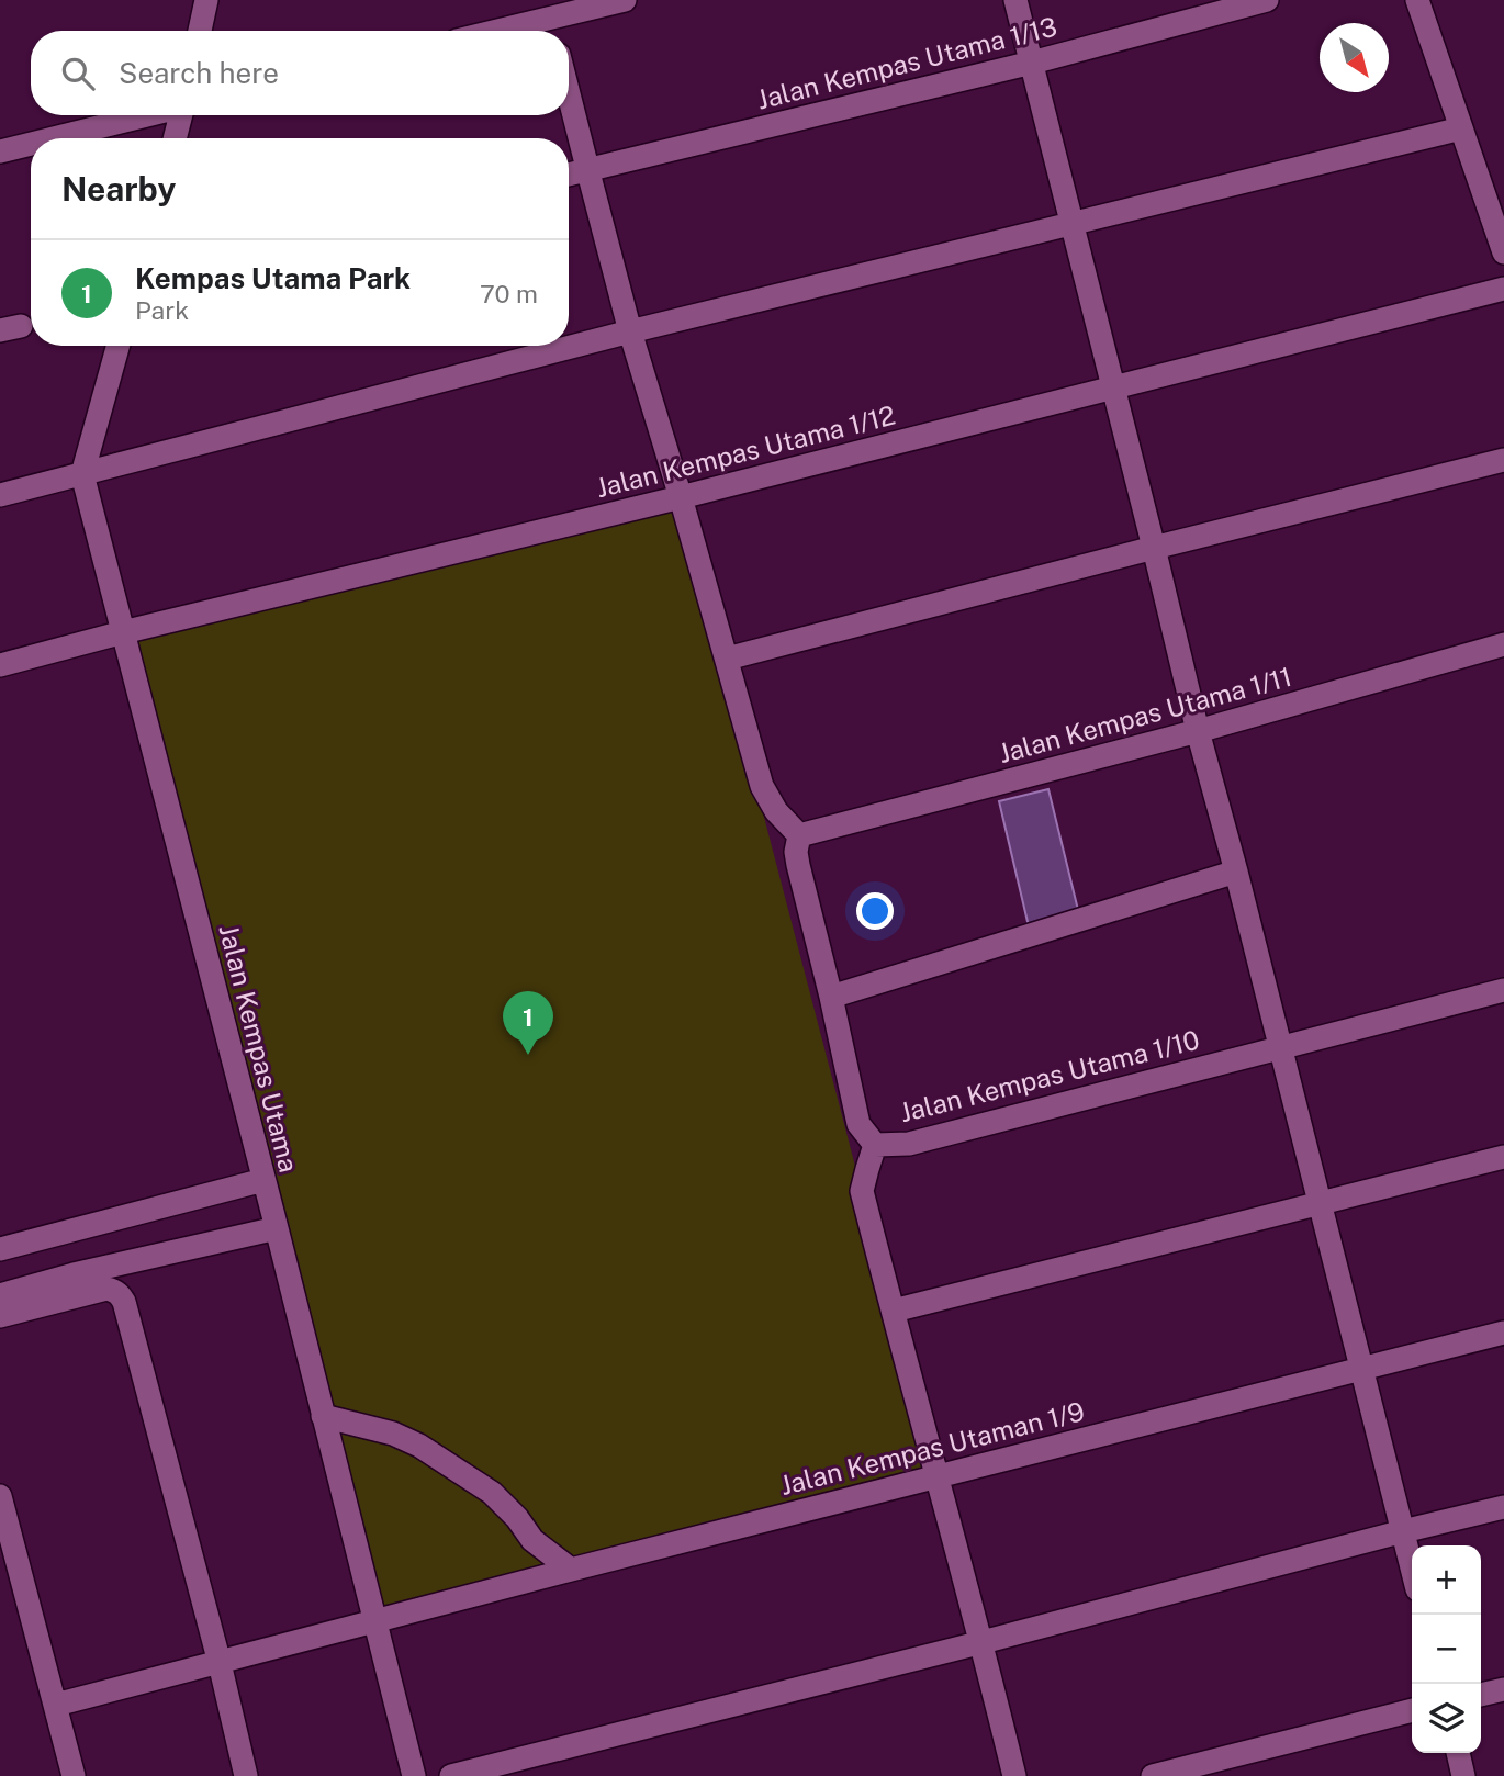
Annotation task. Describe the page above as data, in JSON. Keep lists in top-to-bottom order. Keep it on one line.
{"streets":{"street":["Jalan Kempas Utama 1/13","Jalan Kempas Utama 1/12","Jalan Kempas Utama 1/11","Jalan Kempas Utama","Jalan Kempas Utama 1/10","Jalan Kempas Utaman 1/9"]},"crossings":[["Jalan Kempas Utama 1/12","Jalan Kempas Utama"],["Jalan Kempas Utama 1/11","Jalan Kempas Utama 1/10"],["Jalan Kempas Utama","Jalan Kempas Utaman 1/9"]],"north":"bottom right","page":{"search":"Search here","heading":"Nearby","list":[{"mark":"1","name":"Kempas Utama Park","note":"Park","value":"70 m"}],"pins":"1","map_buttons":["+","−"]}}
